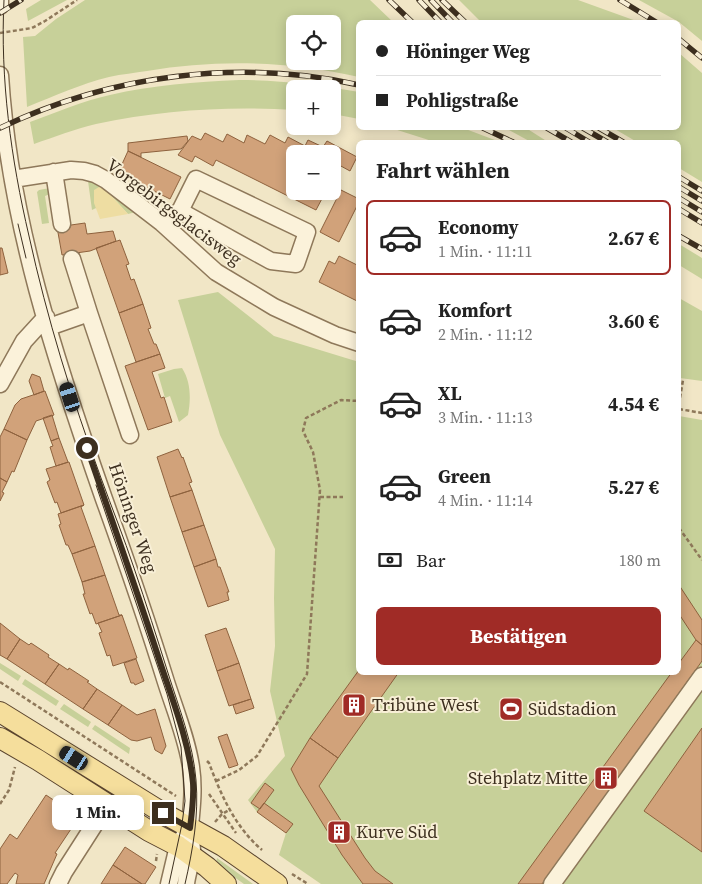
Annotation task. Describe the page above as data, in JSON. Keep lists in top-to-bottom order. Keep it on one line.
{"streets":{"street":["Vorgebirgsglacisweg","Höninger Weg"]},"crossings":[["Vorgebirgsglacisweg","Höninger Weg"]],"places":{"building":["Tribüne West","Stehplatz Mitte","Kurve Süd"],"sports":["Südstadion"]},"page":{"map_buttons":["+","−"],"banner":["Höninger Weg","Pohligstraße"],"heading":"Fahrt wählen","list":[{"name":"Economy","note":"1 Min. · 11:11","value":"2.67 €"},{"name":"Komfort","note":"2 Min. · 11:12","value":"3.60 €"},{"name":"XL","note":"3 Min. · 11:13","value":"4.54 €"},{"name":"Green","note":"4 Min. · 11:14","value":"5.27 €"}],"pay":["Bar","180 m"],"buttons":"Bestätigen","bubble":"1 Min."}}
